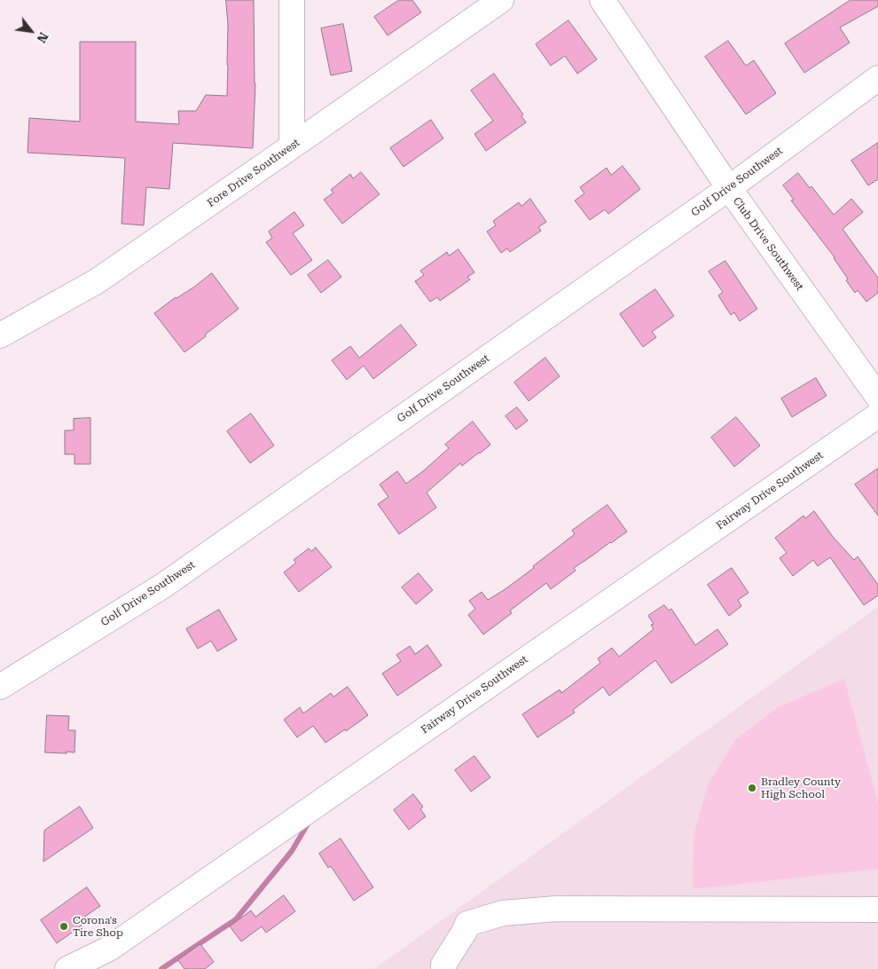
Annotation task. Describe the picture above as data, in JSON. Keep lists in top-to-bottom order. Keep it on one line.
{"streets":{"street":["Fore Drive Southwest","Golf Drive Southwest","Club Drive Southwest","Fairway Drive Southwest"]},"crossings":[["Golf Drive Southwest","Club Drive Southwest"]],"places":["Bradley County High School","Corona's Tire Shop"],"north":"bottom right"}
